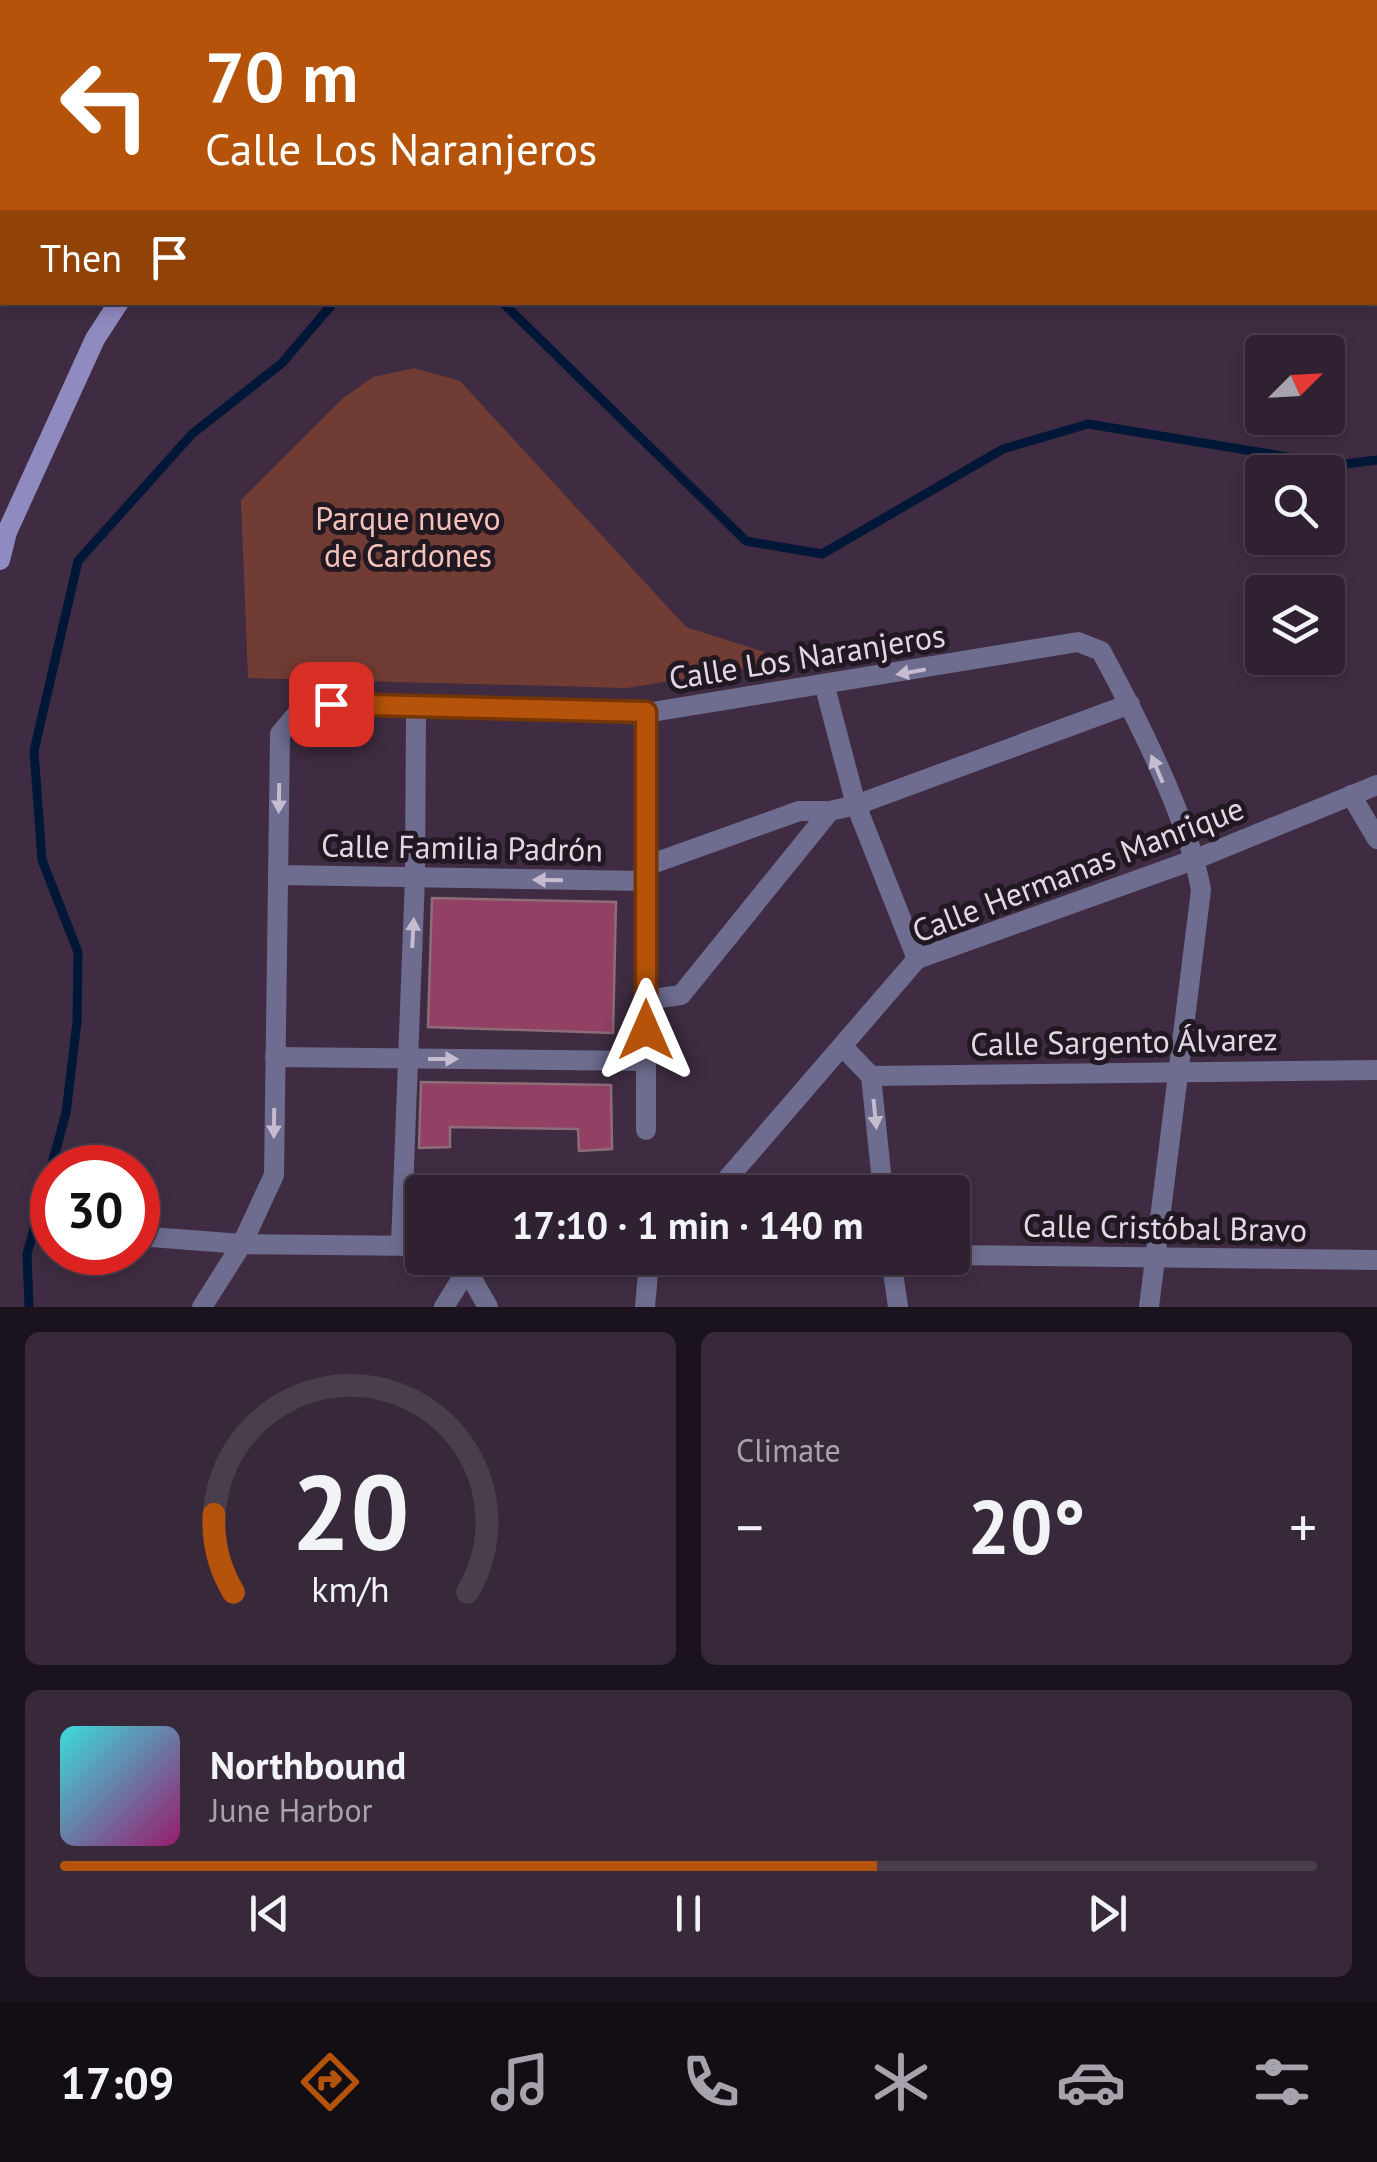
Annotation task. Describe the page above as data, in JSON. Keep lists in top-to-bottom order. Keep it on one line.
{"streets":{"street":["Calle Los Naranjeros","Calle Familia Padrón","Calle Hermanas Manrique","Calle Sargento Álvarez","Calle Cristóbal Bravo"]},"crossings":[["Calle Los Naranjeros","Calle Familia Padrón"],["Calle Los Naranjeros","Calle Hermanas Manrique"]],"one_way":["Calle Familia Padrón"],"parks":["Parque nuevo de Cardones"],"north":"top right","page":{"turn":["70 m","Calle Los Naranjeros"],"then":"Then","limit":"30","trip":"17:10 · 1 min · 140 m","tile":"Climate","heat":["−","20°","+"],"song":["Northbound","June Harbor"],"tabs":"17:09","gauge":["20","km/h"]}}
